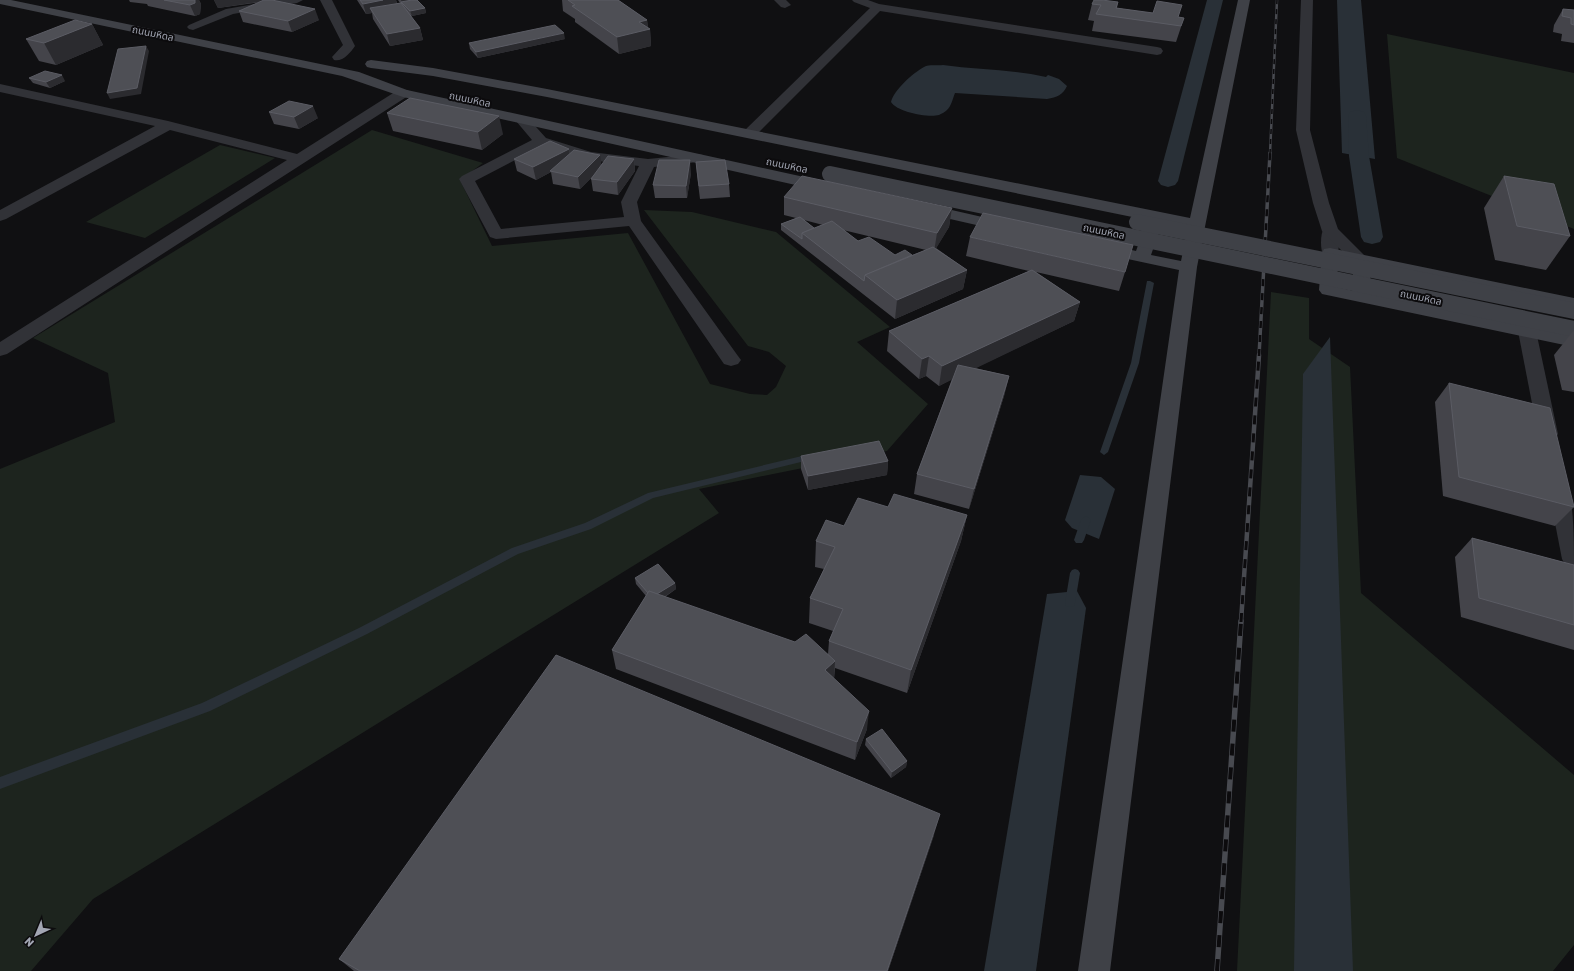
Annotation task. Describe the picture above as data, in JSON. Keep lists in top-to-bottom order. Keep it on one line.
{"streets":{"main road":["ถนนมหิดล"]},"north":"bottom left"}
